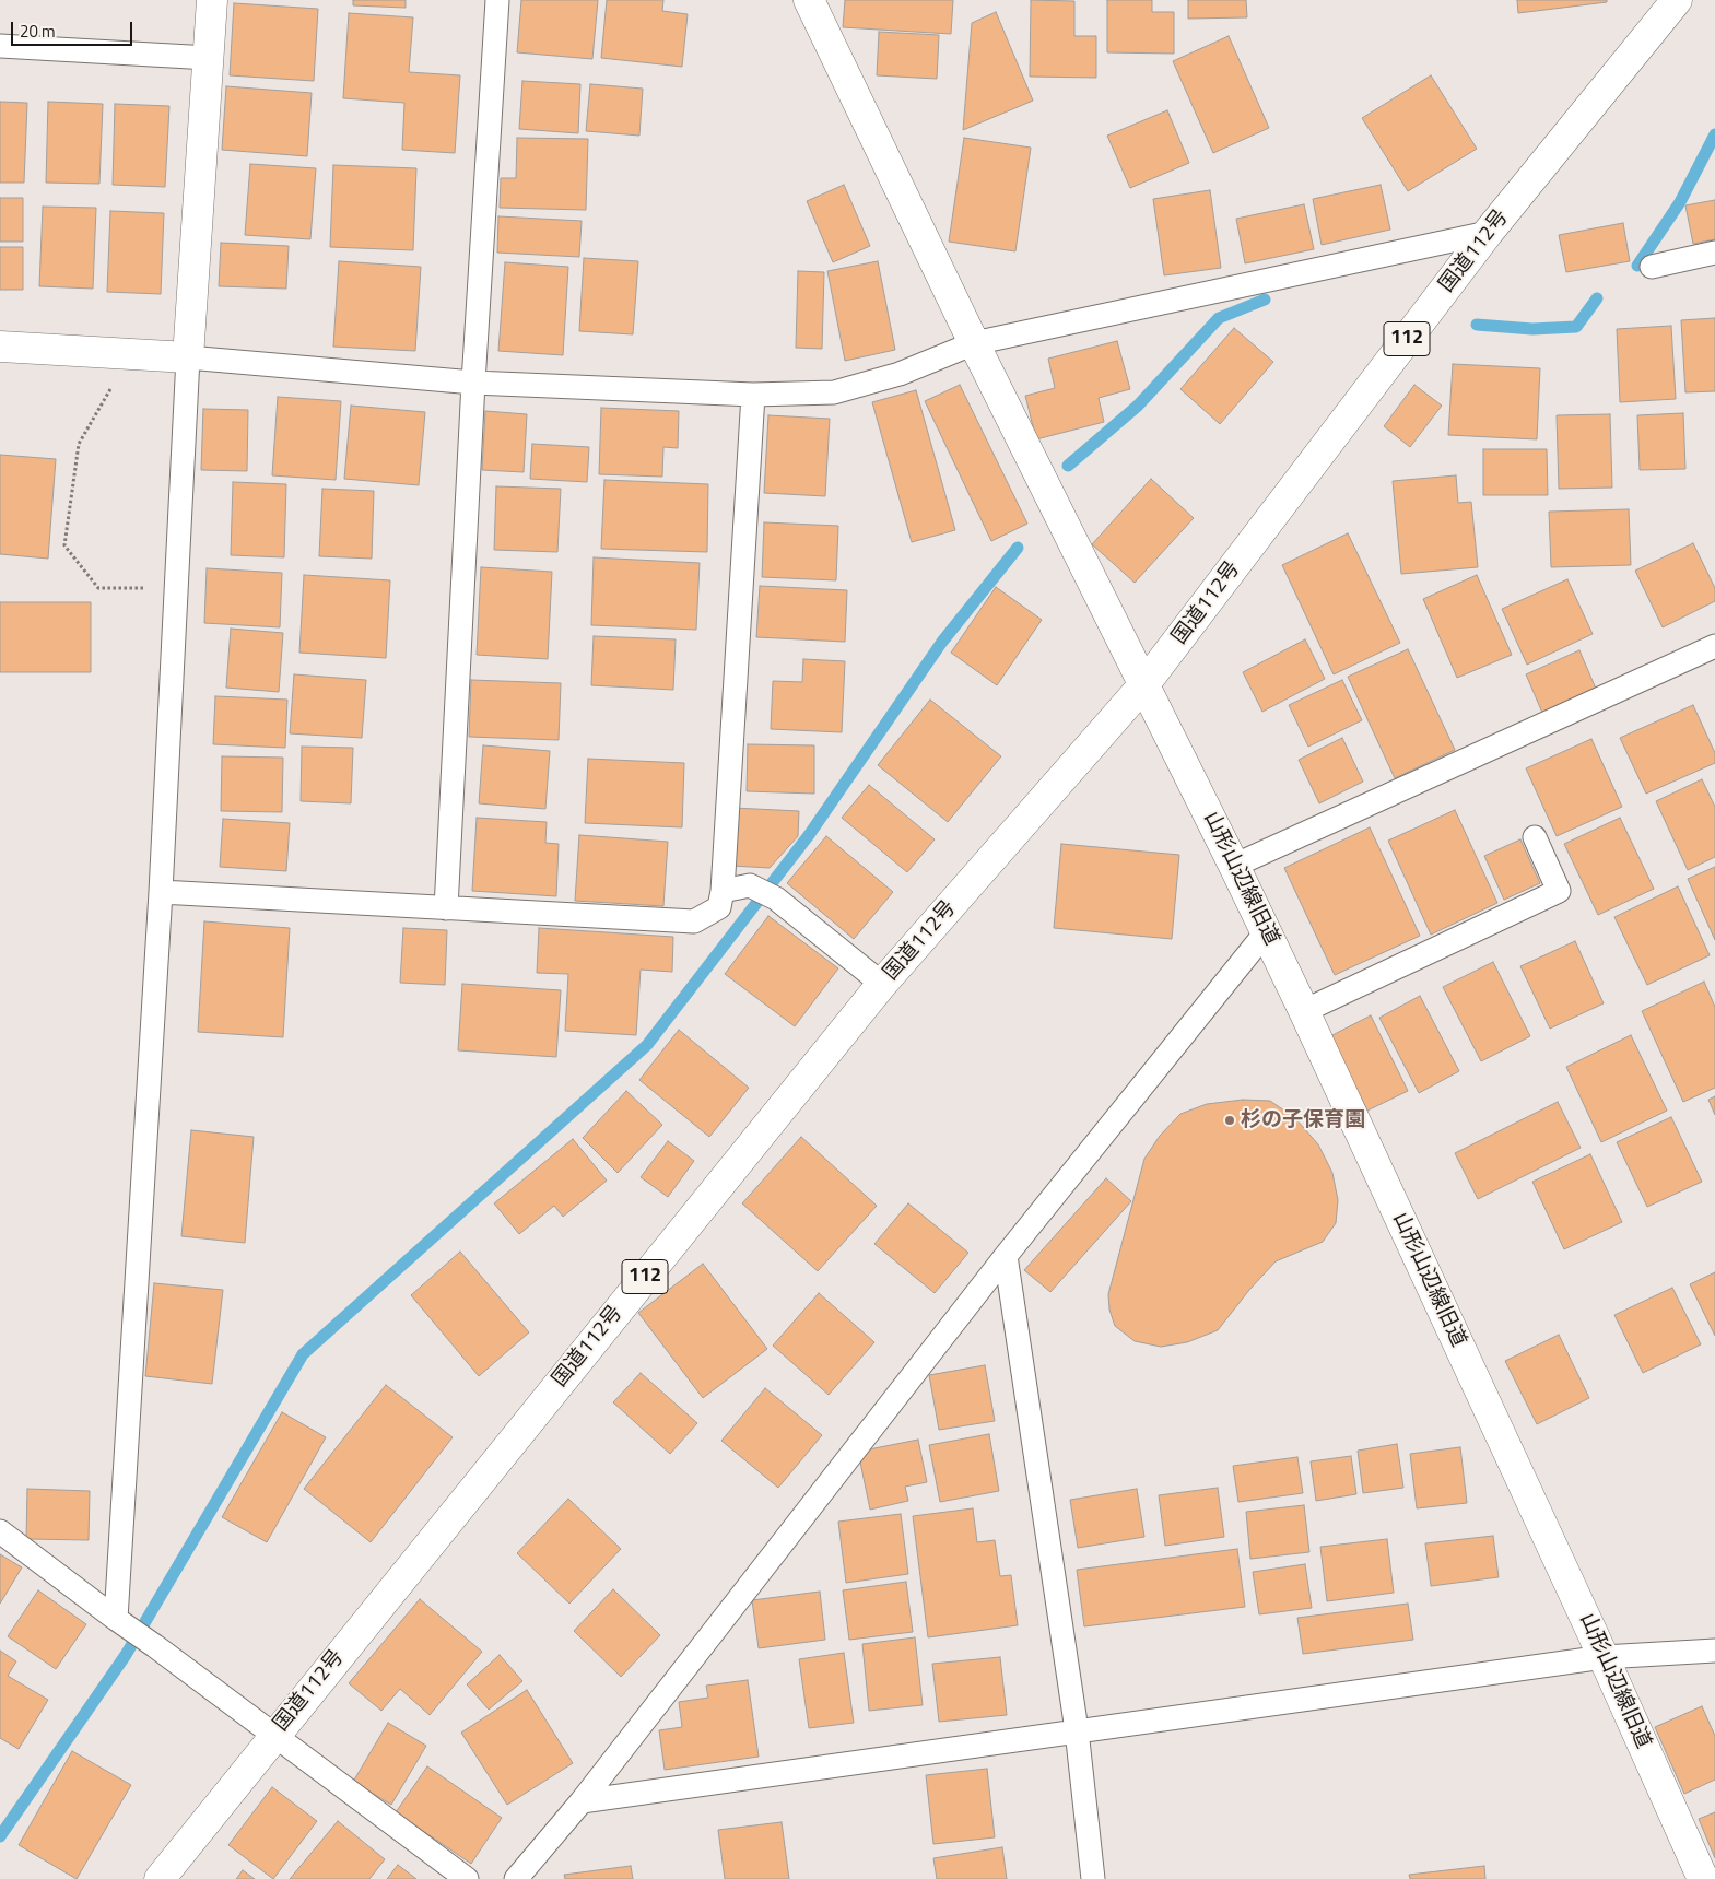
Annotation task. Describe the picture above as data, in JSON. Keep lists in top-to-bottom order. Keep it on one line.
{"streets":{"main road":["国道112号","112","山形山辺線旧道"]},"crossings":[["国道112号","山形山辺線旧道"]],"places":["杉の子保育園"],"scale_bar":"20 m"}
